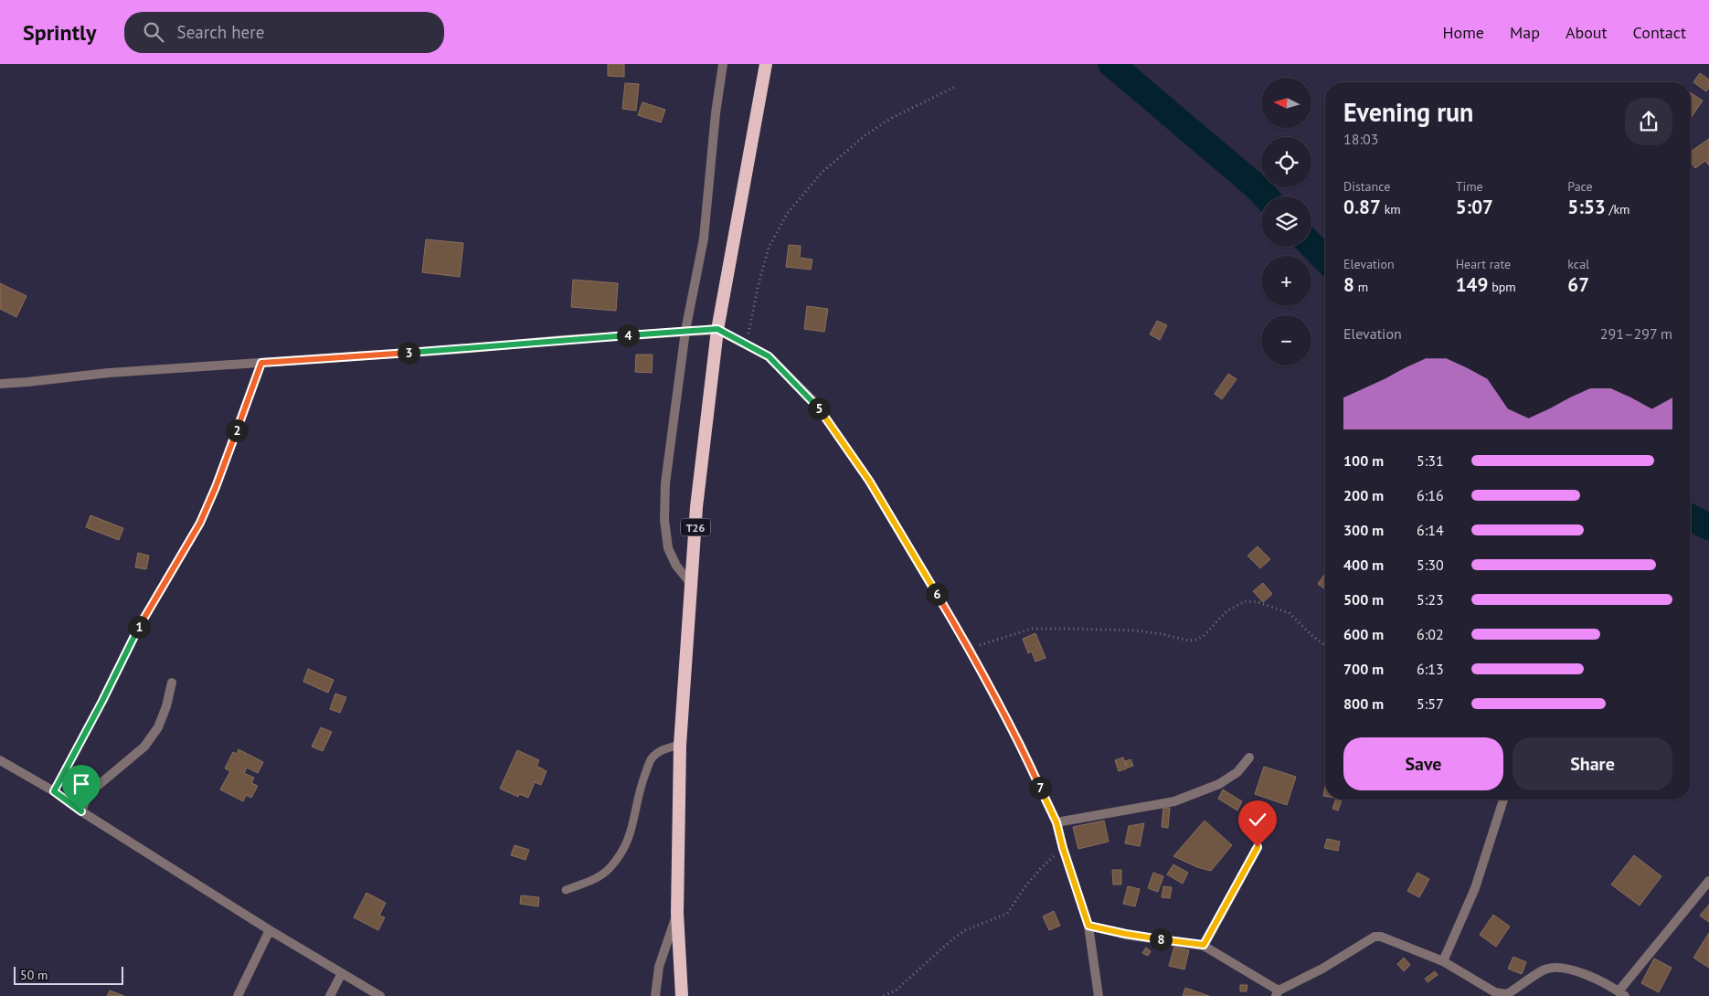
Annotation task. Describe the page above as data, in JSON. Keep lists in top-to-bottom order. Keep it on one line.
{"streets":{"highway":["T26"]},"scale_bar":"50 m","north":"left","page":{"header":"Sprintly","search":"Search here","nav":["Home","Map","About","Contact"],"map_buttons":["+","−"],"heading":["Evening run","18:03"],"stats":[["Distance","0.87 km"],["Time","5:07"],["Pace","5:53 /km"],["Elevation","8 m"],["Heart rate","149 bpm"],["kcal","67"]],"chart":["Elevation","291–297 m"],"pins":["4","3","5","2","6","1","7","8"],"list":[{"name":"100 m","note":"5:31"},{"name":"200 m","note":"6:16"},{"name":"300 m","note":"6:14"},{"name":"400 m","note":"5:30"},{"name":"500 m","note":"5:23"},{"name":"600 m","note":"6:02"},{"name":"700 m","note":"6:13"},{"name":"800 m","note":"5:57"}],"buttons":["Save","Share"],"scale":"50 m"}}
